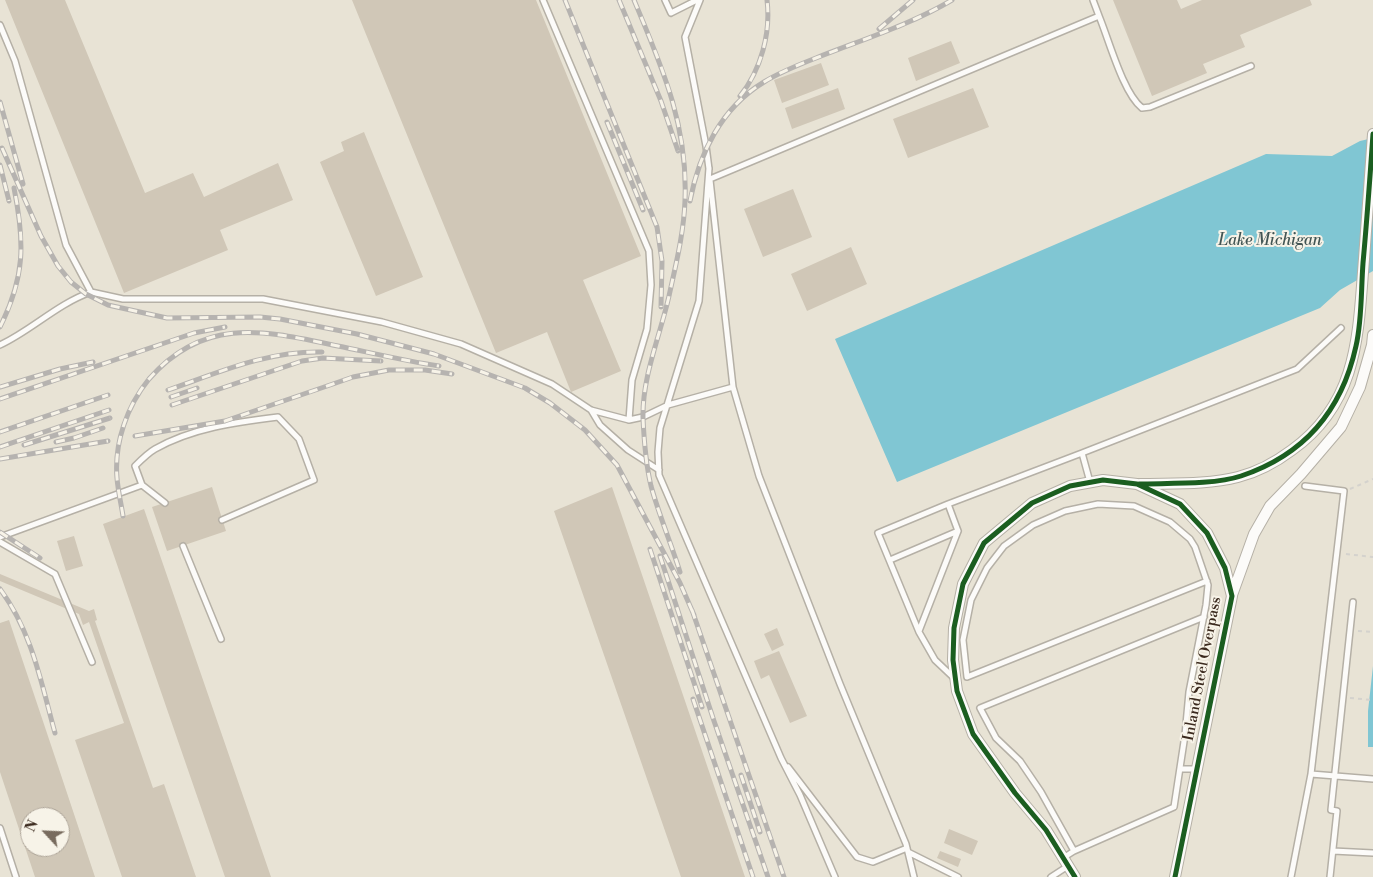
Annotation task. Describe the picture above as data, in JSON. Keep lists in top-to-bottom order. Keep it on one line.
{"streets":{"street":["Inland Steel Overpass"]},"water":["Lake Michigan"],"north":"top left"}
